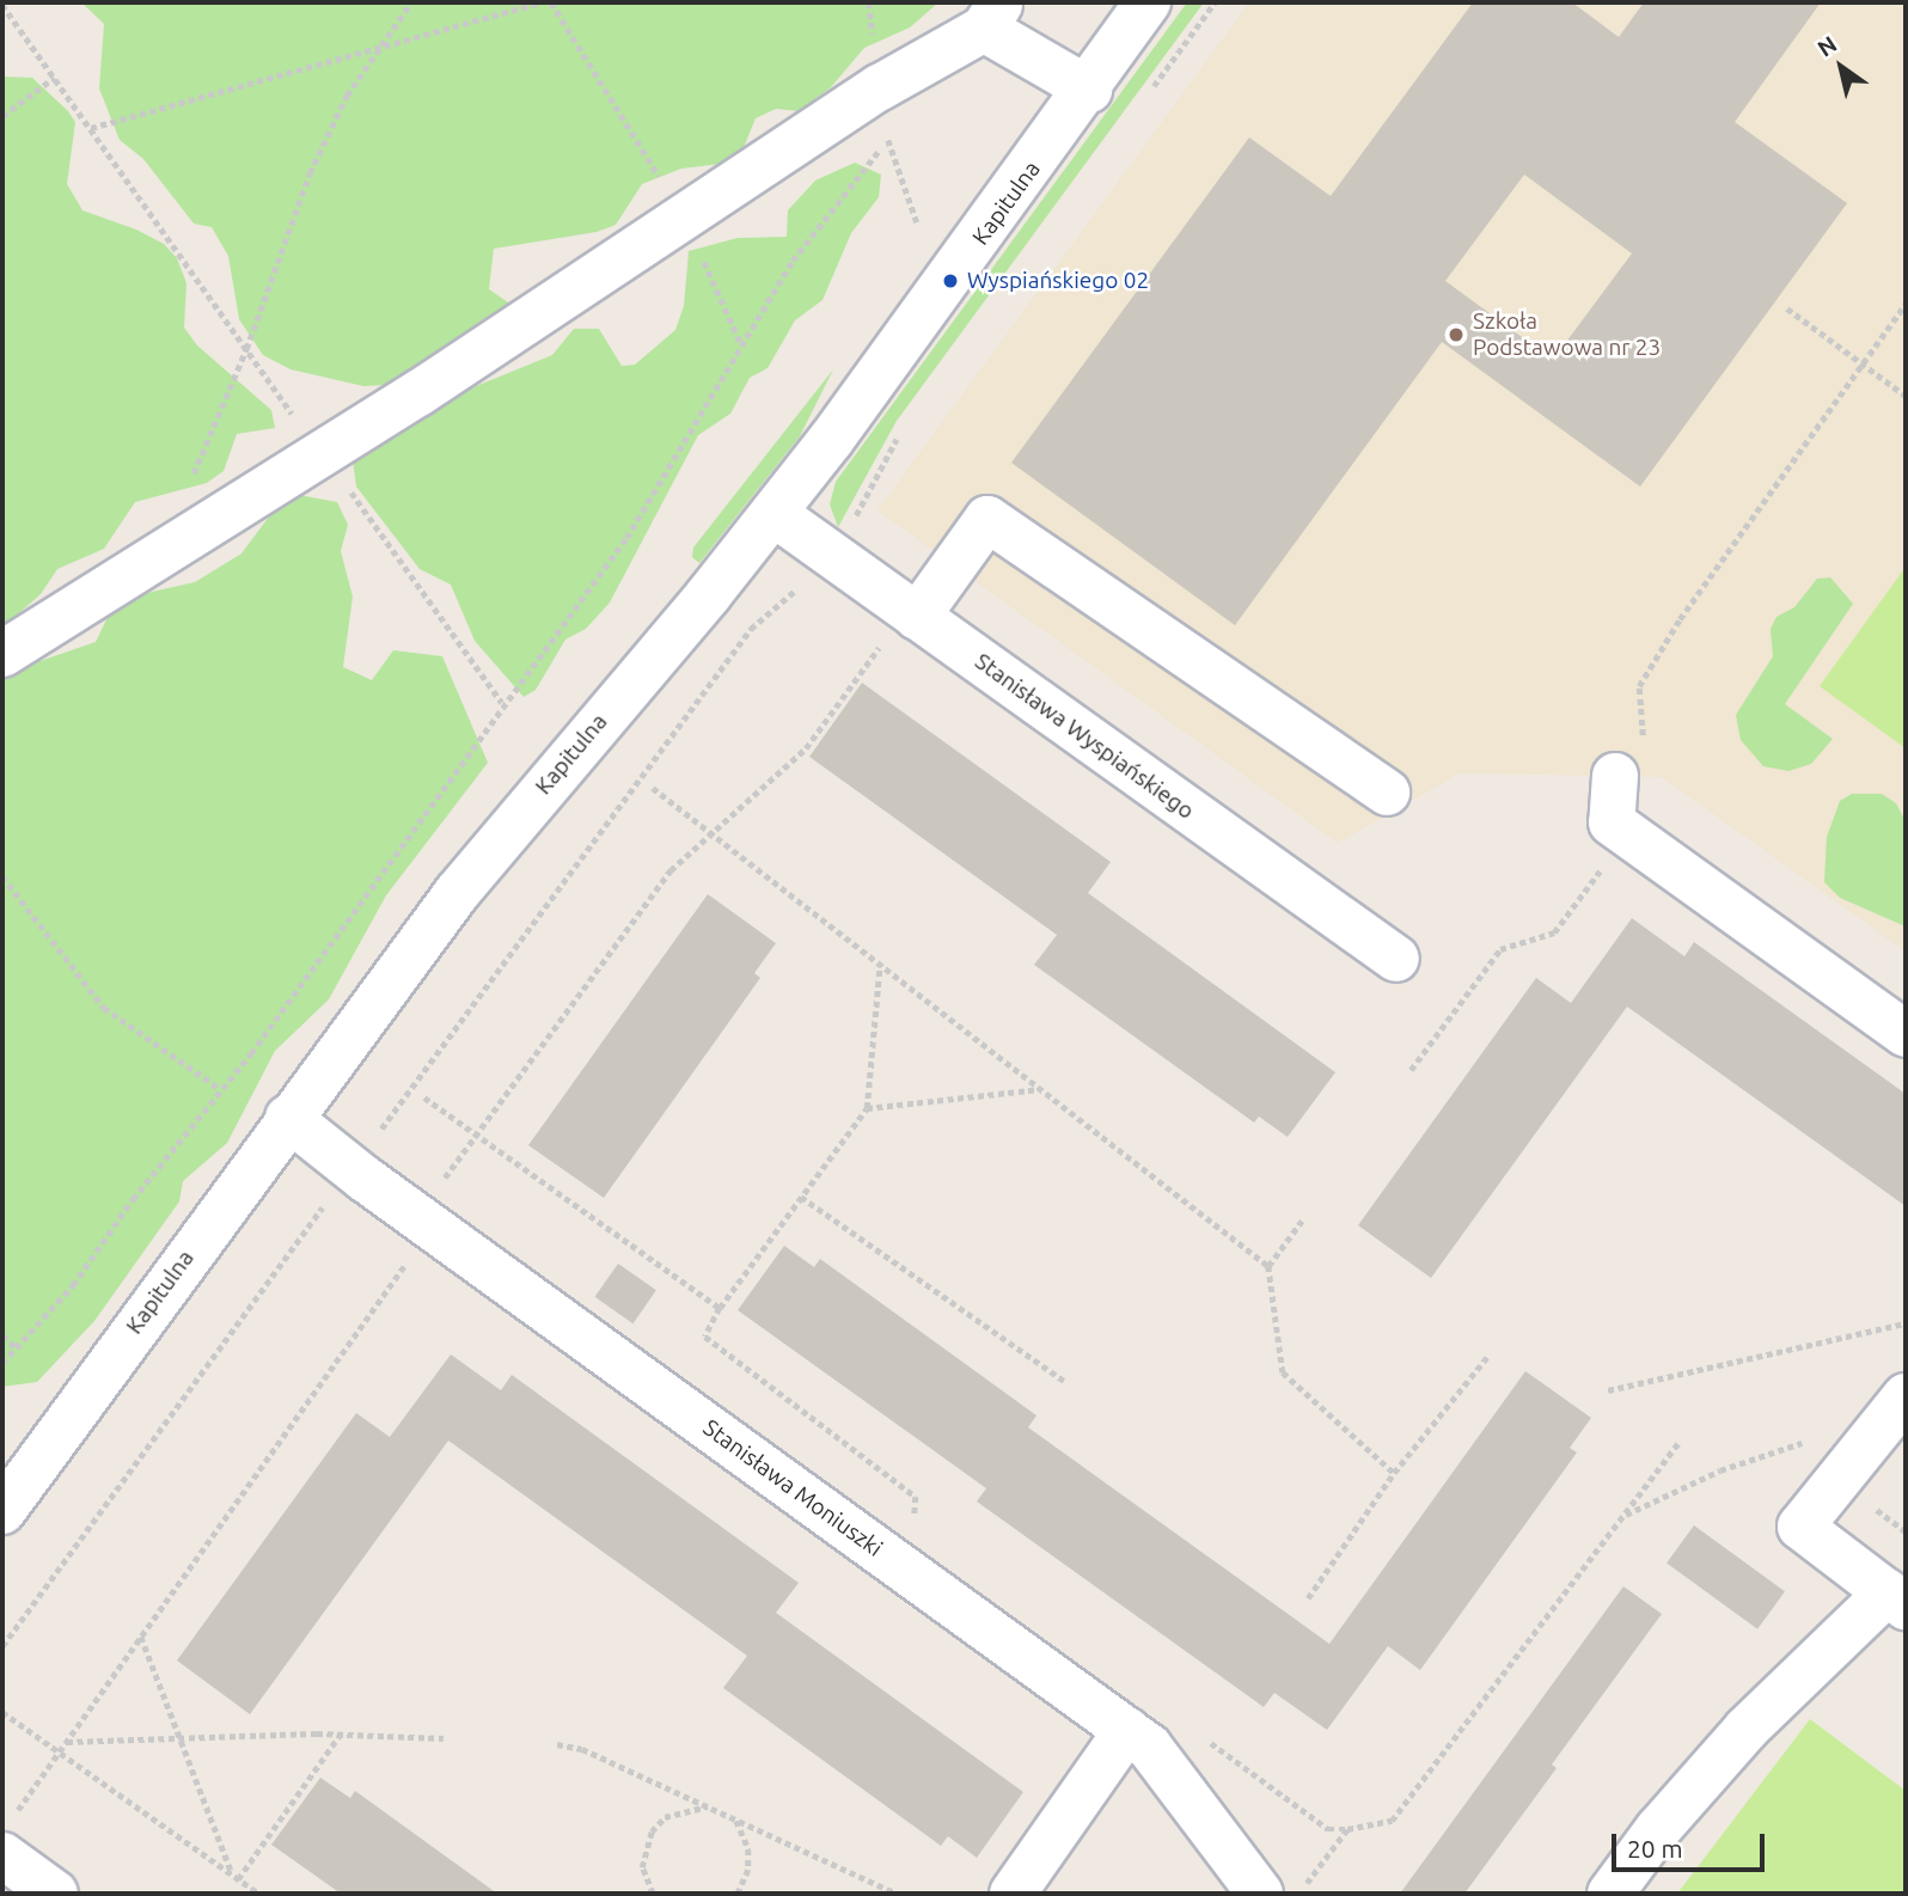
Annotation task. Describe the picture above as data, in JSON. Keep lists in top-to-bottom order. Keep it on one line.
{"streets":{"street":["Kapitulna","Stanisława Wyspiańskiego","Stanisława Moniuszki"]},"crossings":[["Kapitulna","Stanisława Wyspiańskiego"],["Kapitulna","Stanisława Moniuszki"]],"places":["Wyspiańskiego 02","Szkoła Podstawowa nr 23"],"scale_bar":"20 m","north":"top left"}
